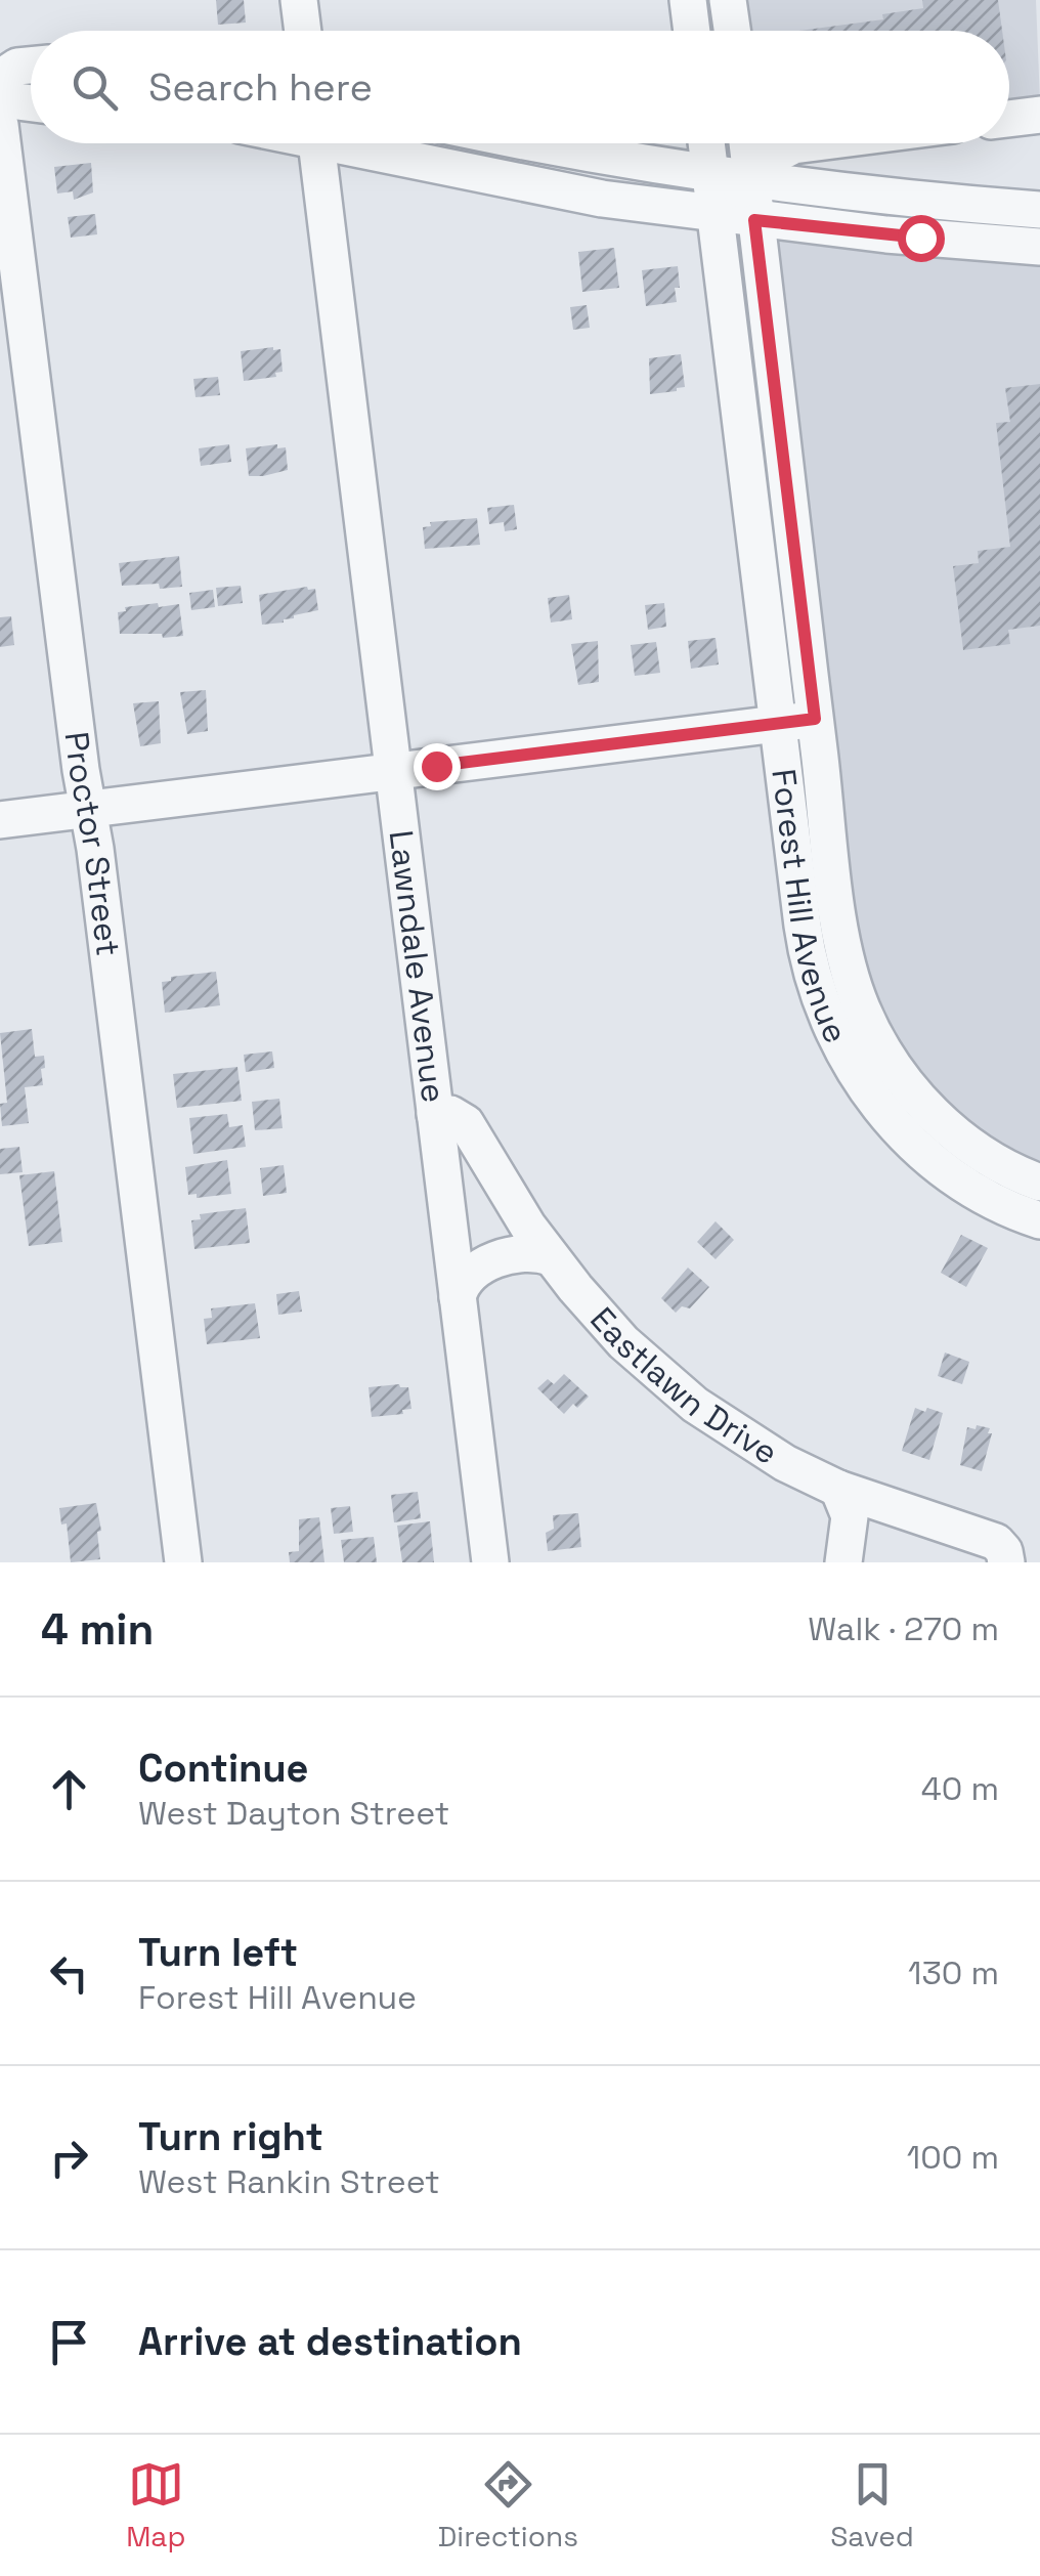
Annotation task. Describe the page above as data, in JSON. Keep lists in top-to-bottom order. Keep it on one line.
{"streets":{"street":["Proctor Street","Forest Hill Avenue","Lawndale Avenue","Eastlawn Drive"]},"crossings":[["Lawndale Avenue","Eastlawn Drive"]],"page":{"search":"Search here","heading":["4 min","Walk · 270 m"],"list":[["Continue","West Dayton Street","40 m"],["Turn left","Forest Hill Avenue","130 m"],["Turn right","West Rankin Street","100 m"],"Arrive at destination"],"nav":["Map","Directions","Saved"]}}
